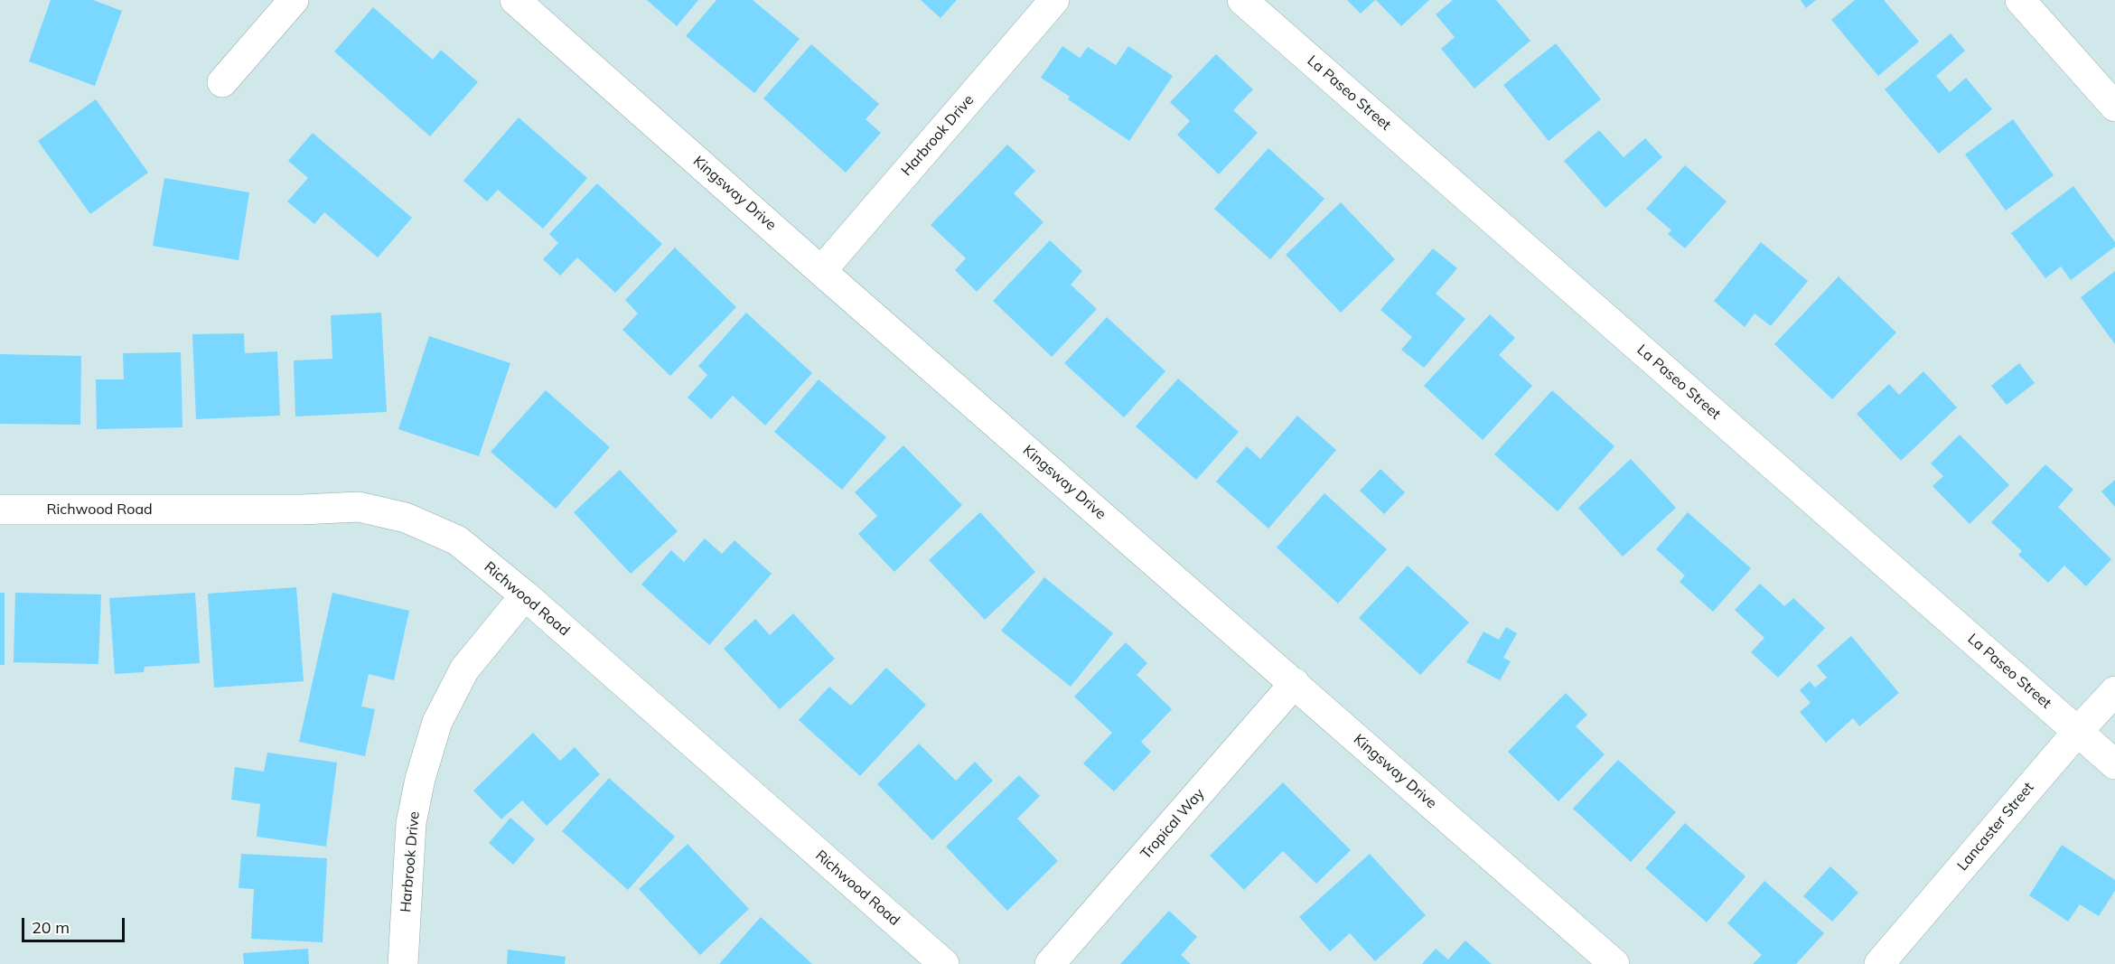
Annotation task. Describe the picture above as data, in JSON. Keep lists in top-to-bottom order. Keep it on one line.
{"streets":{"street":["La Paseo Street","Harbrook Drive","Kingsway Drive","Richwood Road","Tropical Way","Lancaster Street"]},"crossings":[["La Paseo Street","Lancaster Street"],["Harbrook Drive","Kingsway Drive"],["Harbrook Drive","Richwood Road"],["Kingsway Drive","Tropical Way"]],"scale_bar":"20 m"}
